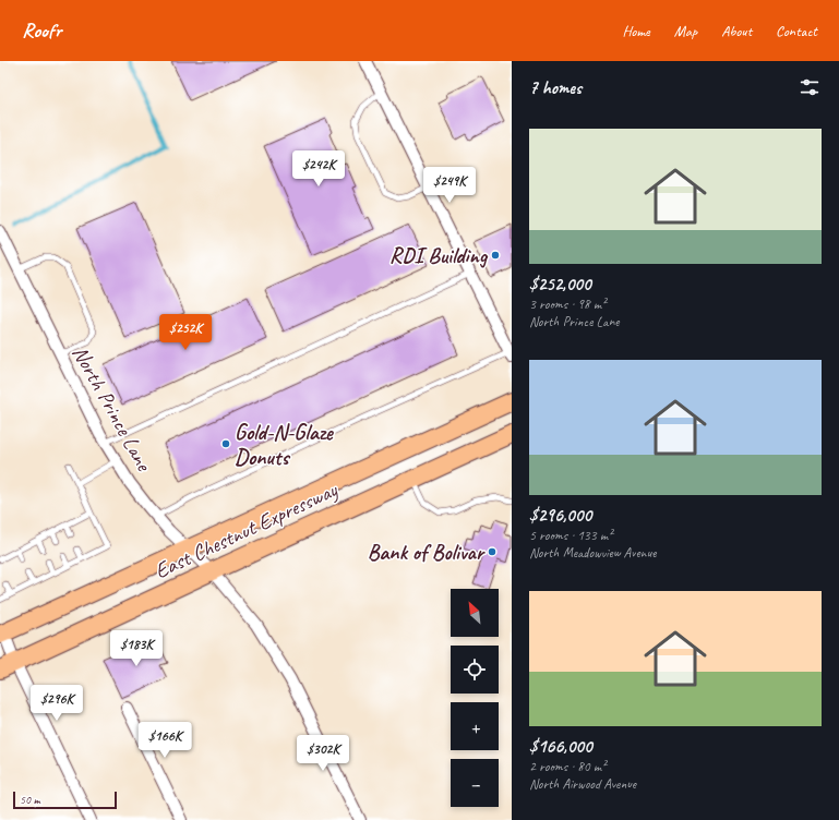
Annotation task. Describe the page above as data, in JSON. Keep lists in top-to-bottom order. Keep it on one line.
{"streets":{"main road":["East Chestnut Expressway"],"street":["North Prince Lane"]},"crossings":[["North Prince Lane","East Chestnut Expressway"]],"places":["RDI Building","Gold-N-Glaze Donuts","Bank of Bolivar"],"scale_bar":"50 m","north":"top left","page":{"header":"Roofr","nav":["Home","Map","About","Contact"],"heading":"7 homes","list":[{"name":"$252,000","note":"3 rooms · 98 m² · North Prince Lane"},{"name":"$296,000","note":"5 rooms · 133 m² · North Meadowview Avenue"},{"name":"$166,000","note":"2 rooms · 80 m² · North Airwood Avenue"}],"price":["$242K","$249K","$252K","$183K","$296K","$166K","$302K"],"map_buttons":["+","−"],"scale":"50 m"}}
